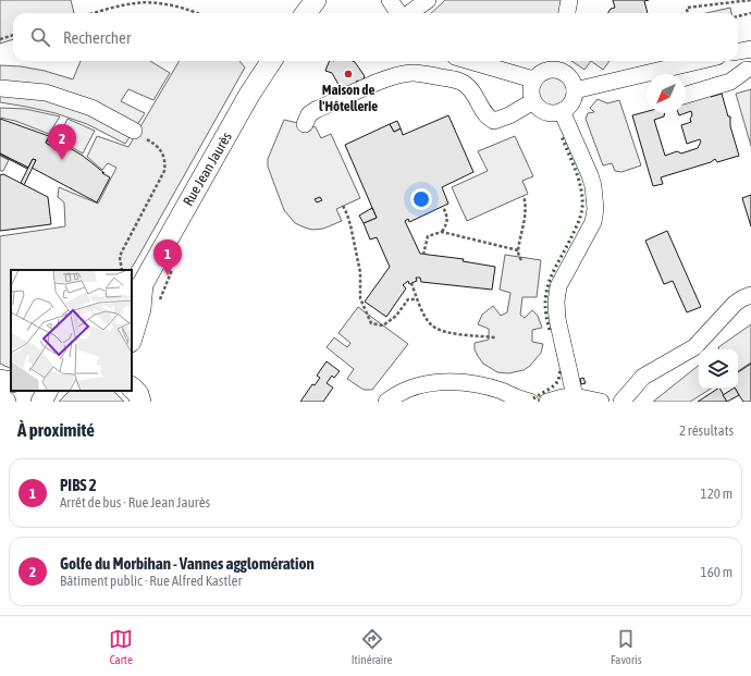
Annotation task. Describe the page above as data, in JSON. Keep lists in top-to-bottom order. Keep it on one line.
{"streets":{"main road":["Rue Jean Jaurès"]},"places":["Maison de l'Hôtellerie"],"north":"bottom left","page":{"search":"Rechercher","pins":["2","1"],"heading":["À proximité","2 résultats"],"list":[{"mark":"1","name":"PIBS 2","note":"Arrêt de bus · Rue Jean Jaurès","value":"120 m"},{"mark":"2","name":"Golfe du Morbihan - Vannes agglomération","note":"Bâtiment public · Rue Alfred Kastler","value":"160 m"}],"nav":["Carte","Itinéraire","Favoris"]}}
